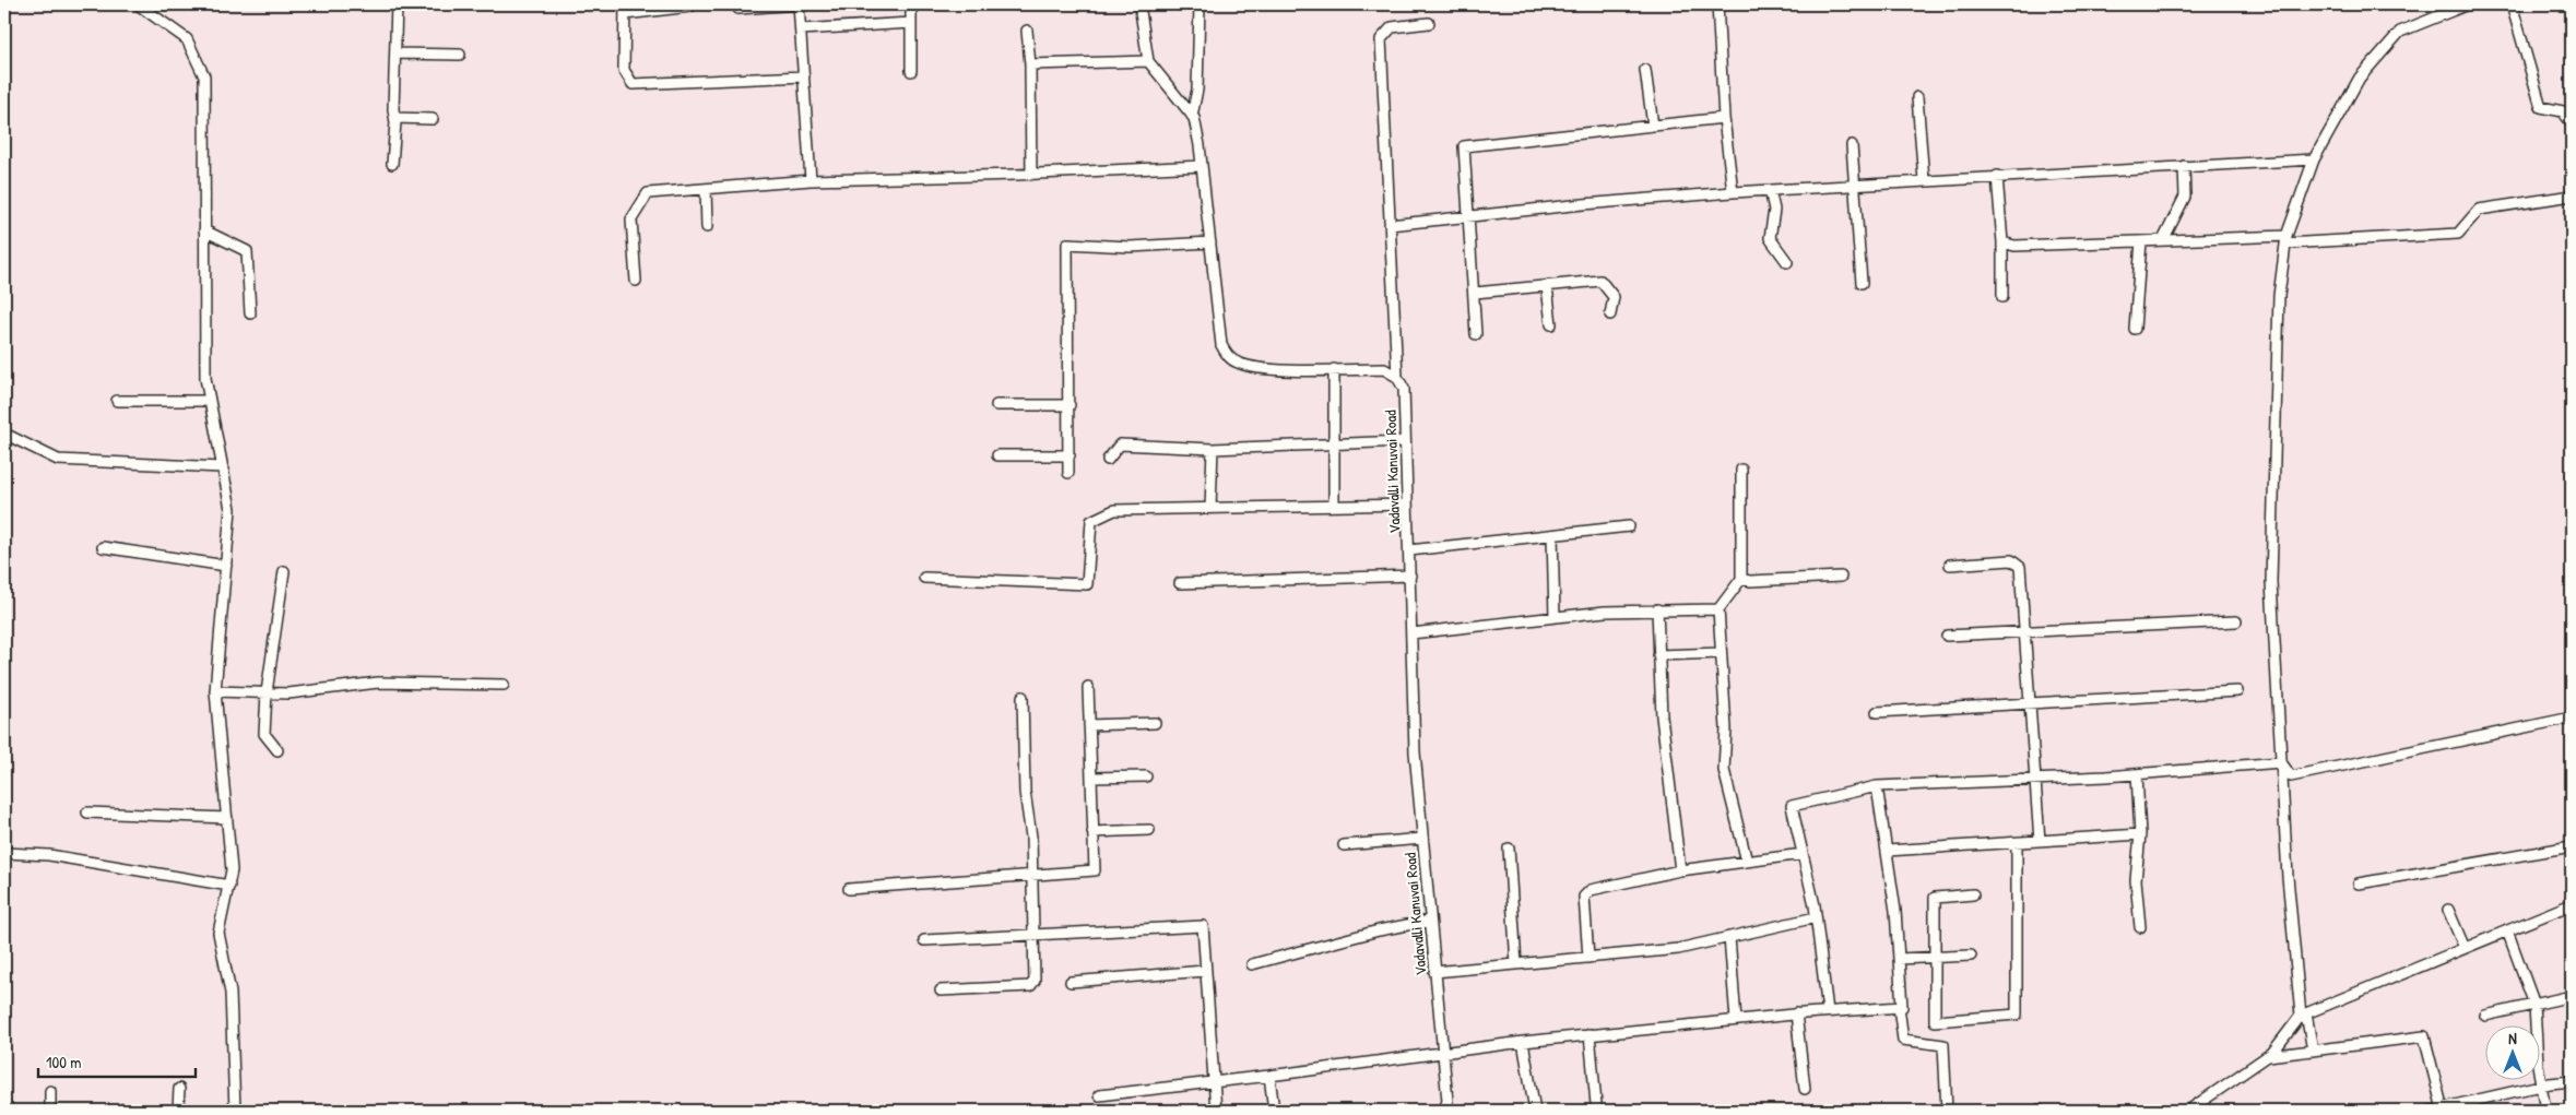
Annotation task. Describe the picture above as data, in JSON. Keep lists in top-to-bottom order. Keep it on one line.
{"streets":{"street":["Vadavalli Kanuvai Road"]},"scale_bar":"100 m","north":"top"}
